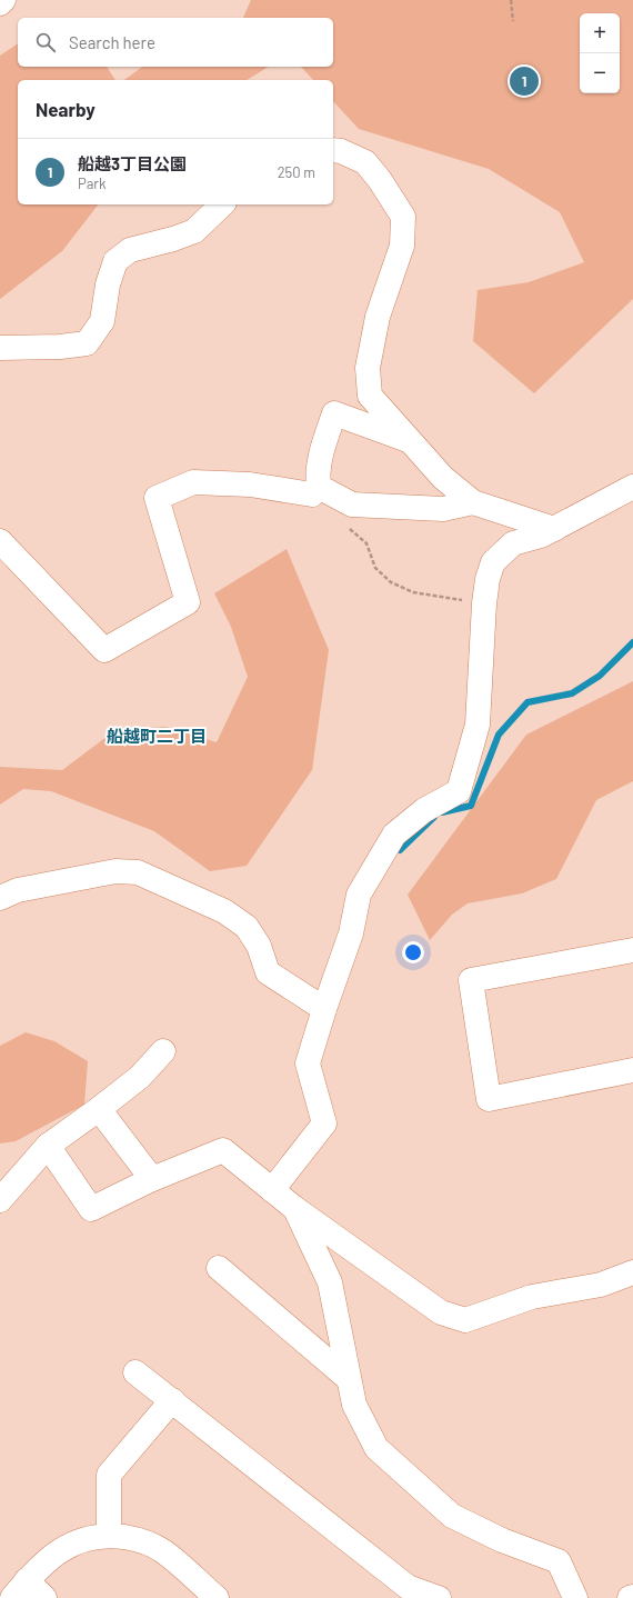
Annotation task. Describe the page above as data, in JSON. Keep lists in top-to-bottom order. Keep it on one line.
{"districts":["船越町二丁目"],"page":{"map_buttons":["+","−"],"search":"Search here","pins":"1","heading":"Nearby","list":[{"mark":"1","name":"船越3丁目公園","note":"Park","value":"250 m"}]}}
